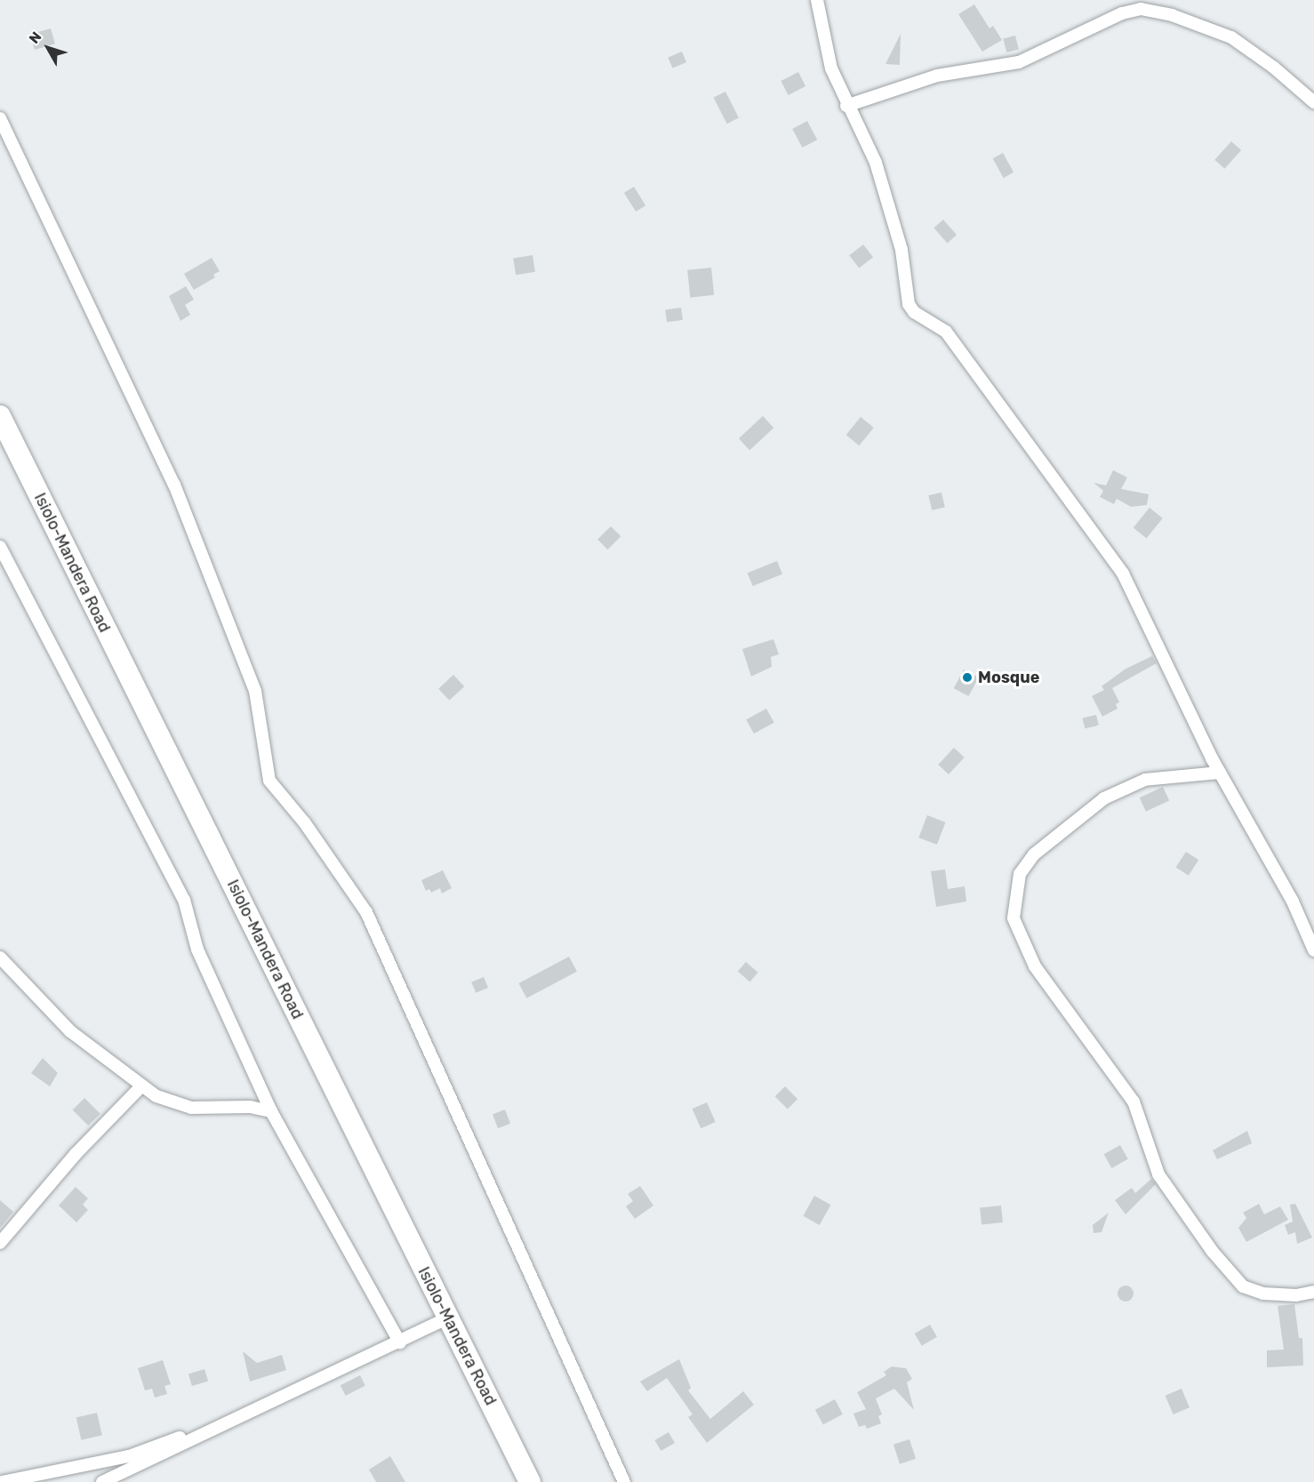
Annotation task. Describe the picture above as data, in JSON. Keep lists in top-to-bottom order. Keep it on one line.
{"streets":{"highway":["Isiolo-Mandera Road"]},"places":["Mosque"],"north":"top left"}
